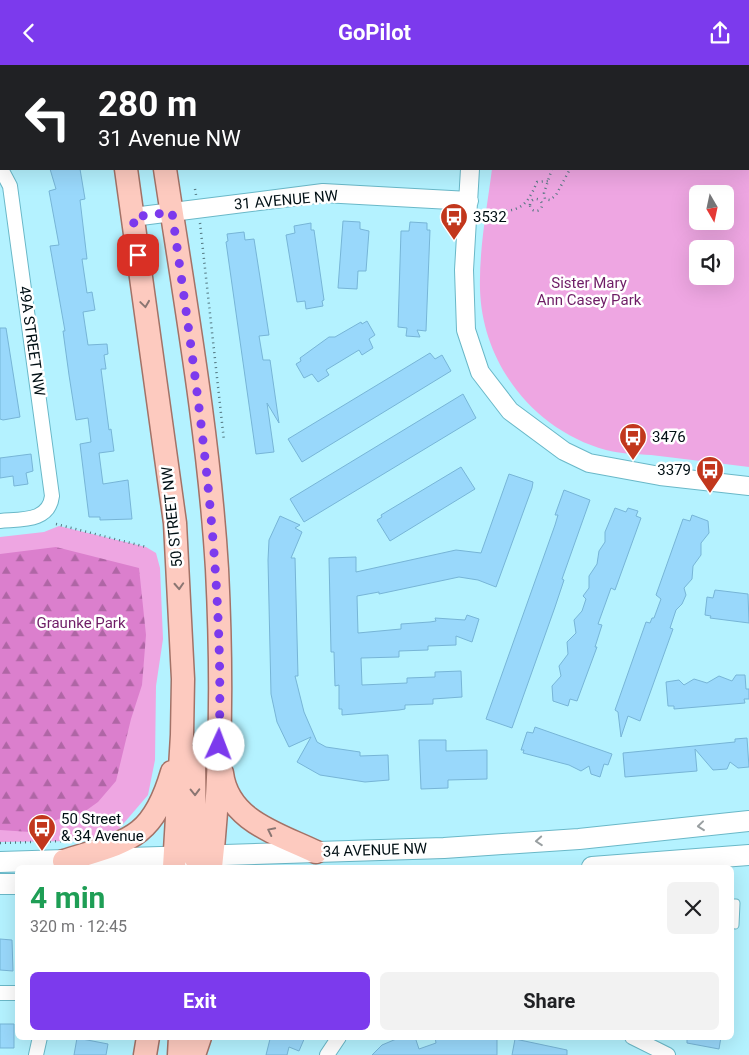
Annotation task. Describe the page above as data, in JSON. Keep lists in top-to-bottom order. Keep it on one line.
{"streets":{"main road":["50 STREET NW","34 AVENUE NW"],"street":["31 AVENUE NW","49A STREET NW"]},"crossings":[["31 AVENUE NW","50 STREET NW"],["50 STREET NW","34 AVENUE NW"]],"parks":["Sister Mary Ann Casey Park","Graunke Park"],"places":{"bus stop":["3532","3476","3379","50 Street & 34 Avenue"]},"north":"bottom","page":{"header":"GoPilot","turn":["280 m","31 Avenue NW"],"heading":["4 min","320 m · 12:45"],"buttons":["Exit","Share"]}}
